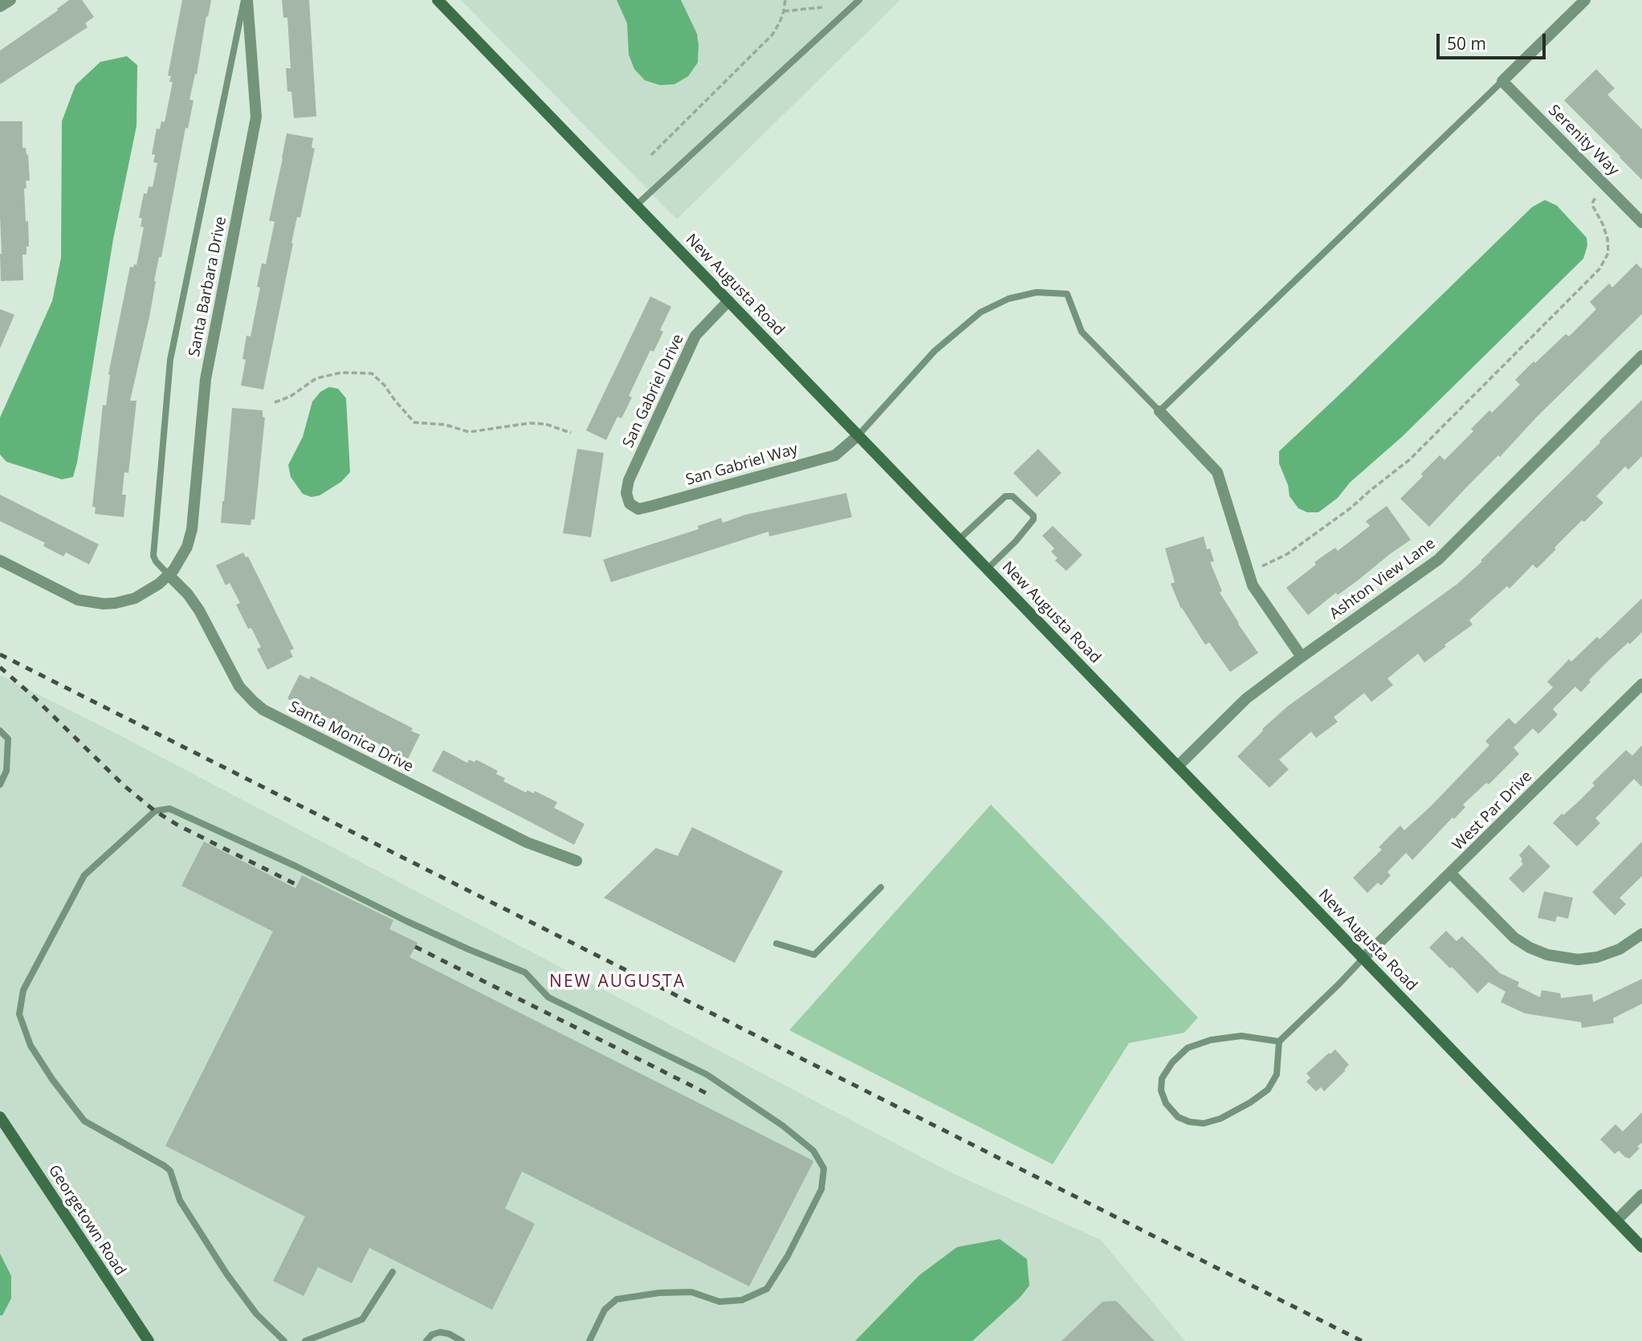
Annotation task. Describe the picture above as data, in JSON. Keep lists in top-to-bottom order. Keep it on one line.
{"streets":{"street":["Serenity Way","New Augusta Road","Santa Barbara Drive","San Gabriel Drive","San Gabriel Way","Ashton View Lane","Santa Monica Drive","West Par Drive","Georgetown Road"]},"crossings":[["New Augusta Road","San Gabriel Drive"],["New Augusta Road","San Gabriel Way"],["New Augusta Road","Ashton View Lane"],["New Augusta Road","West Par Drive"],["Santa Barbara Drive","Santa Monica Drive"],["San Gabriel Drive","San Gabriel Way"]],"districts":["NEW AUGUSTA"],"scale_bar":"50 m"}
